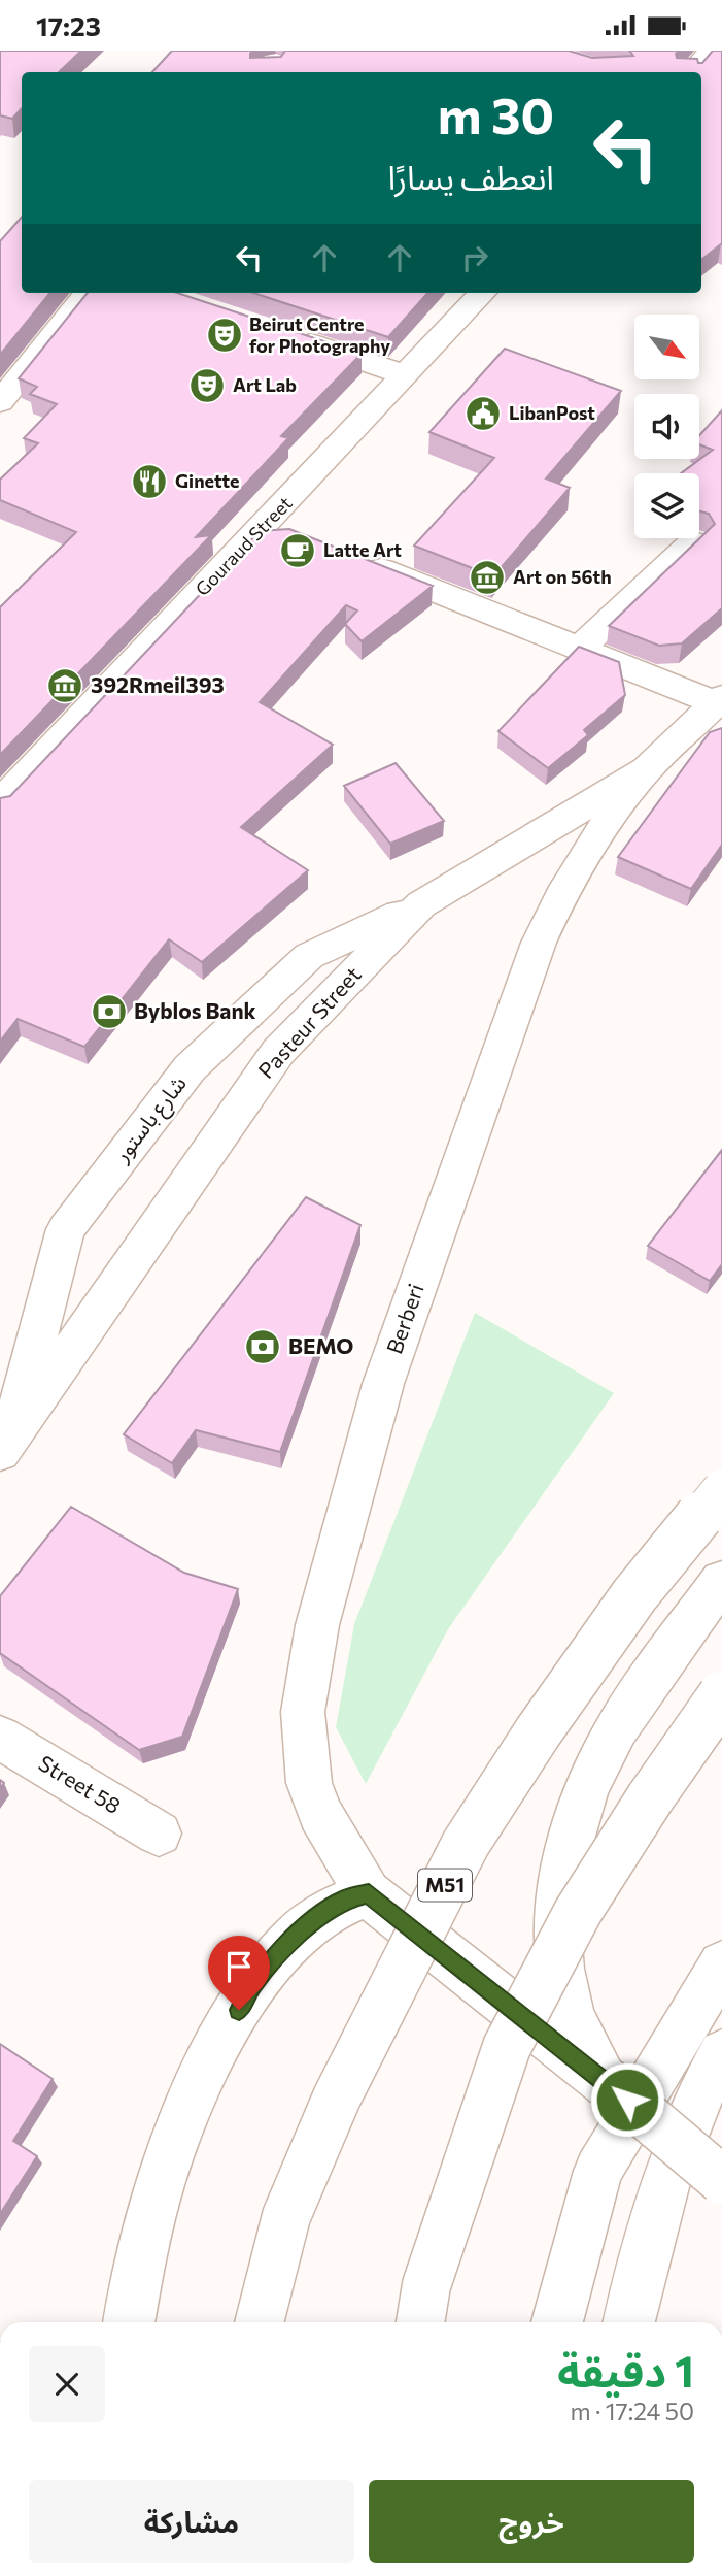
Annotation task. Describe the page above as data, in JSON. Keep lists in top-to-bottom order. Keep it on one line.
{"streets":{"main road":["Gouraud Street","Pasteur Street","شارع باستور","Berberi","Street 58","M51"]},"crossings":[["Pasteur Street","شارع باستور"],["Pasteur Street","Berberi"]],"places":{"theatre":["Beirut Centre for Photography","Art Lab"],"public building":["LibanPost"],"restaurant":["Ginette"],"cafe":["Latte Art"],"museum":["Art on 56th","392Rmeil393"],"bank":["Byblos Bank","BEMO"]},"north":"bottom right","page":{"status":"17:23","turn":["30 m","انعطف يسارًا"],"heading":["1 دقيقة","50 m · 17:24"],"buttons":["خروج","مشاركة"]}}
